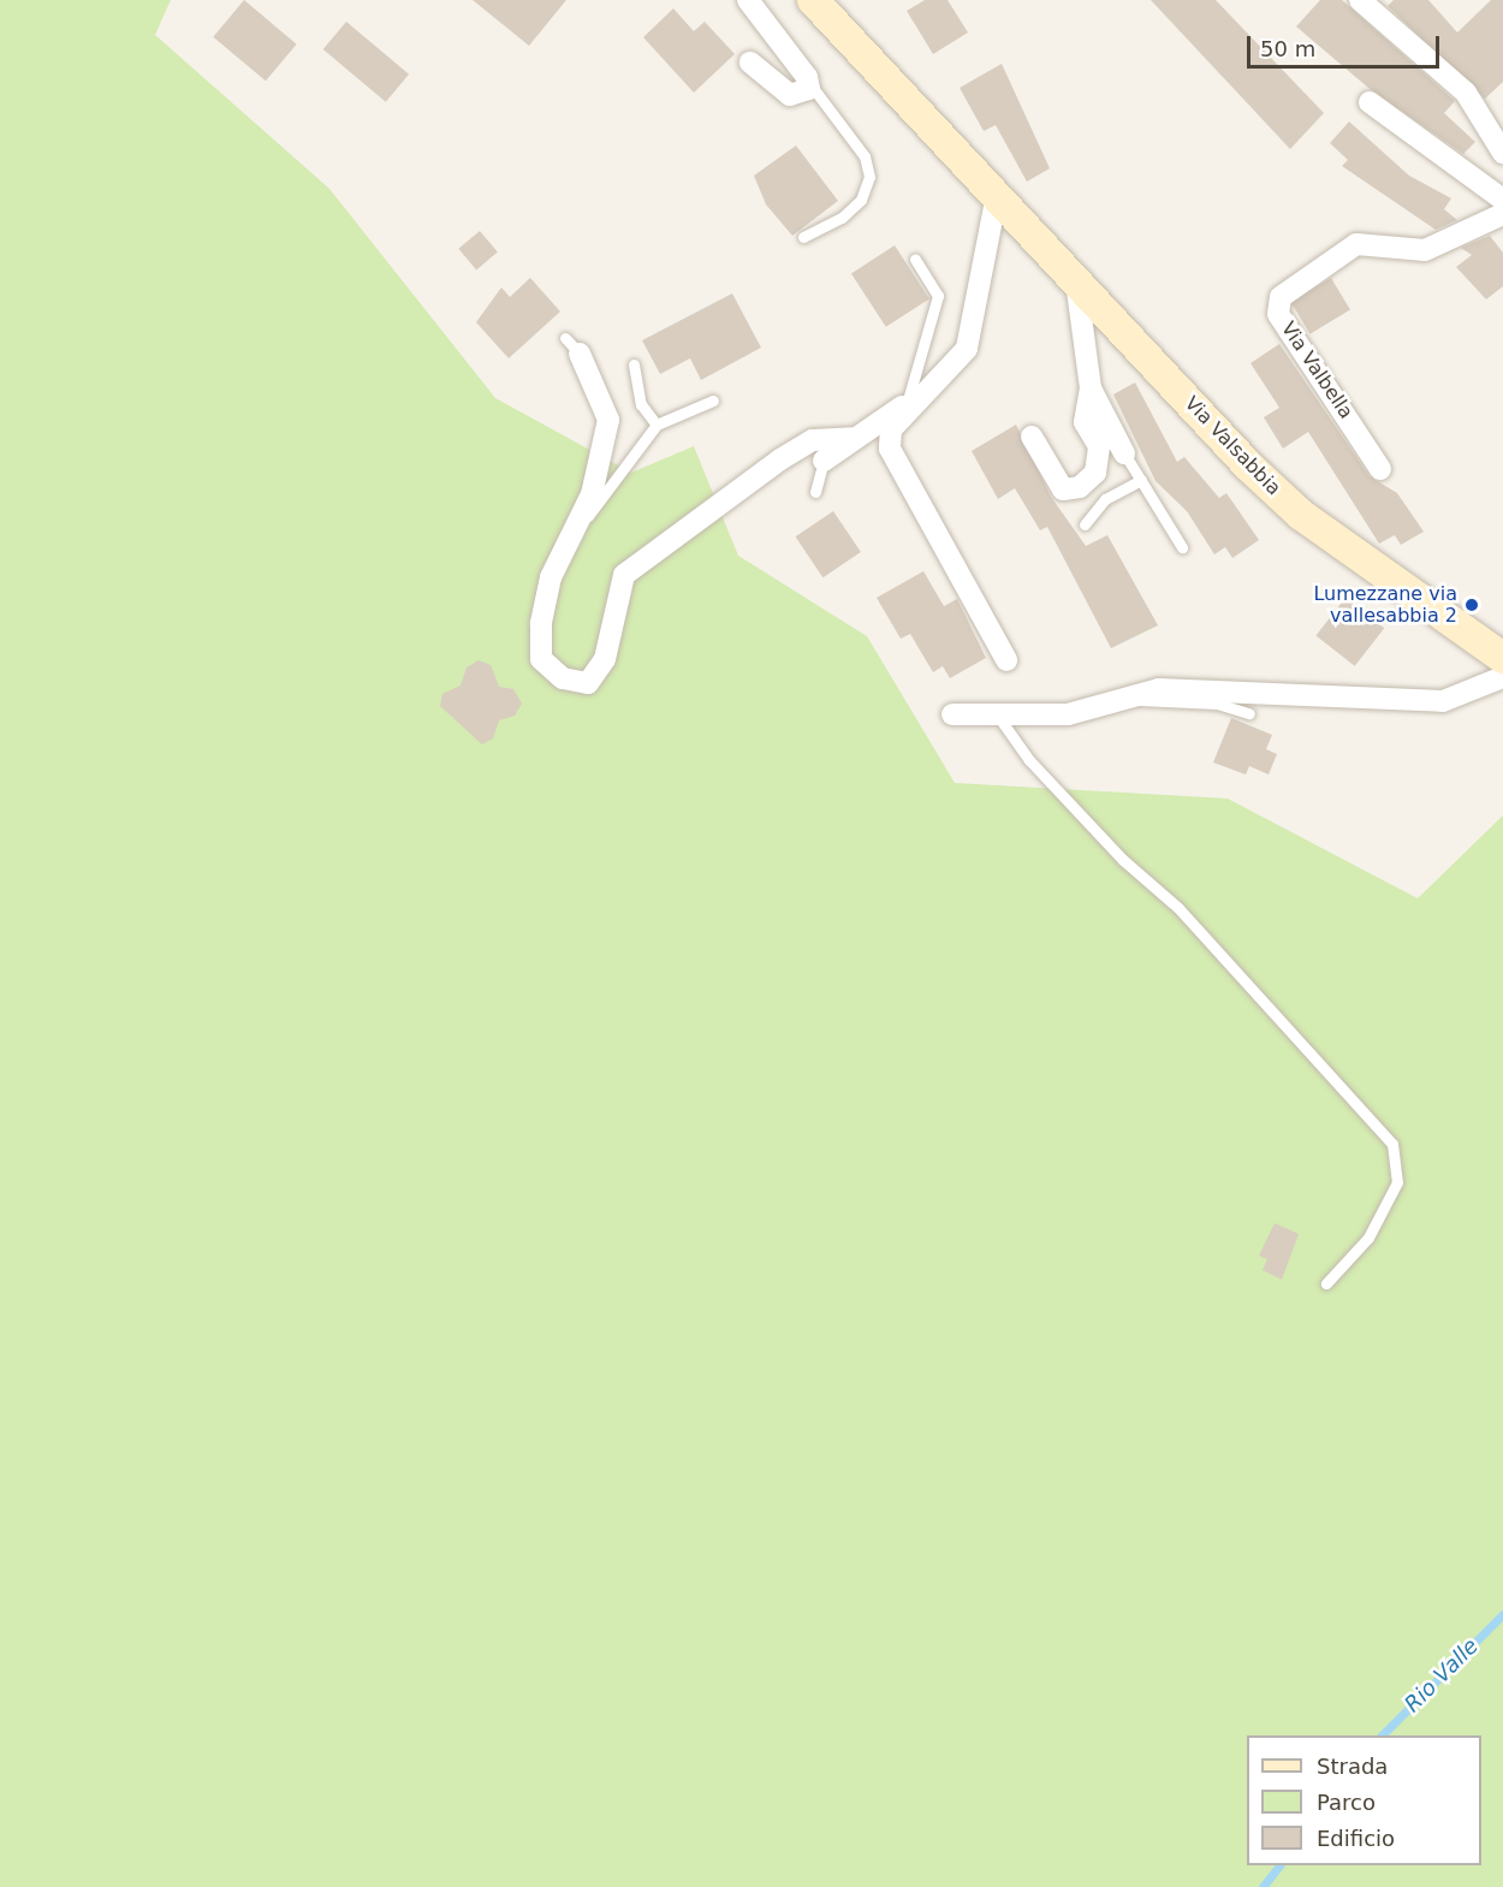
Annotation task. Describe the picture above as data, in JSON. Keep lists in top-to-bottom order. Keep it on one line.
{"streets":{"main road":["Via Valsabbia"],"street":["Via Valbella"]},"water":["Rio Valle"],"places":["Lumezzane via vallesabbia 2"],"legend":["Strada","Parco","Edificio"],"scale_bar":"50 m"}
